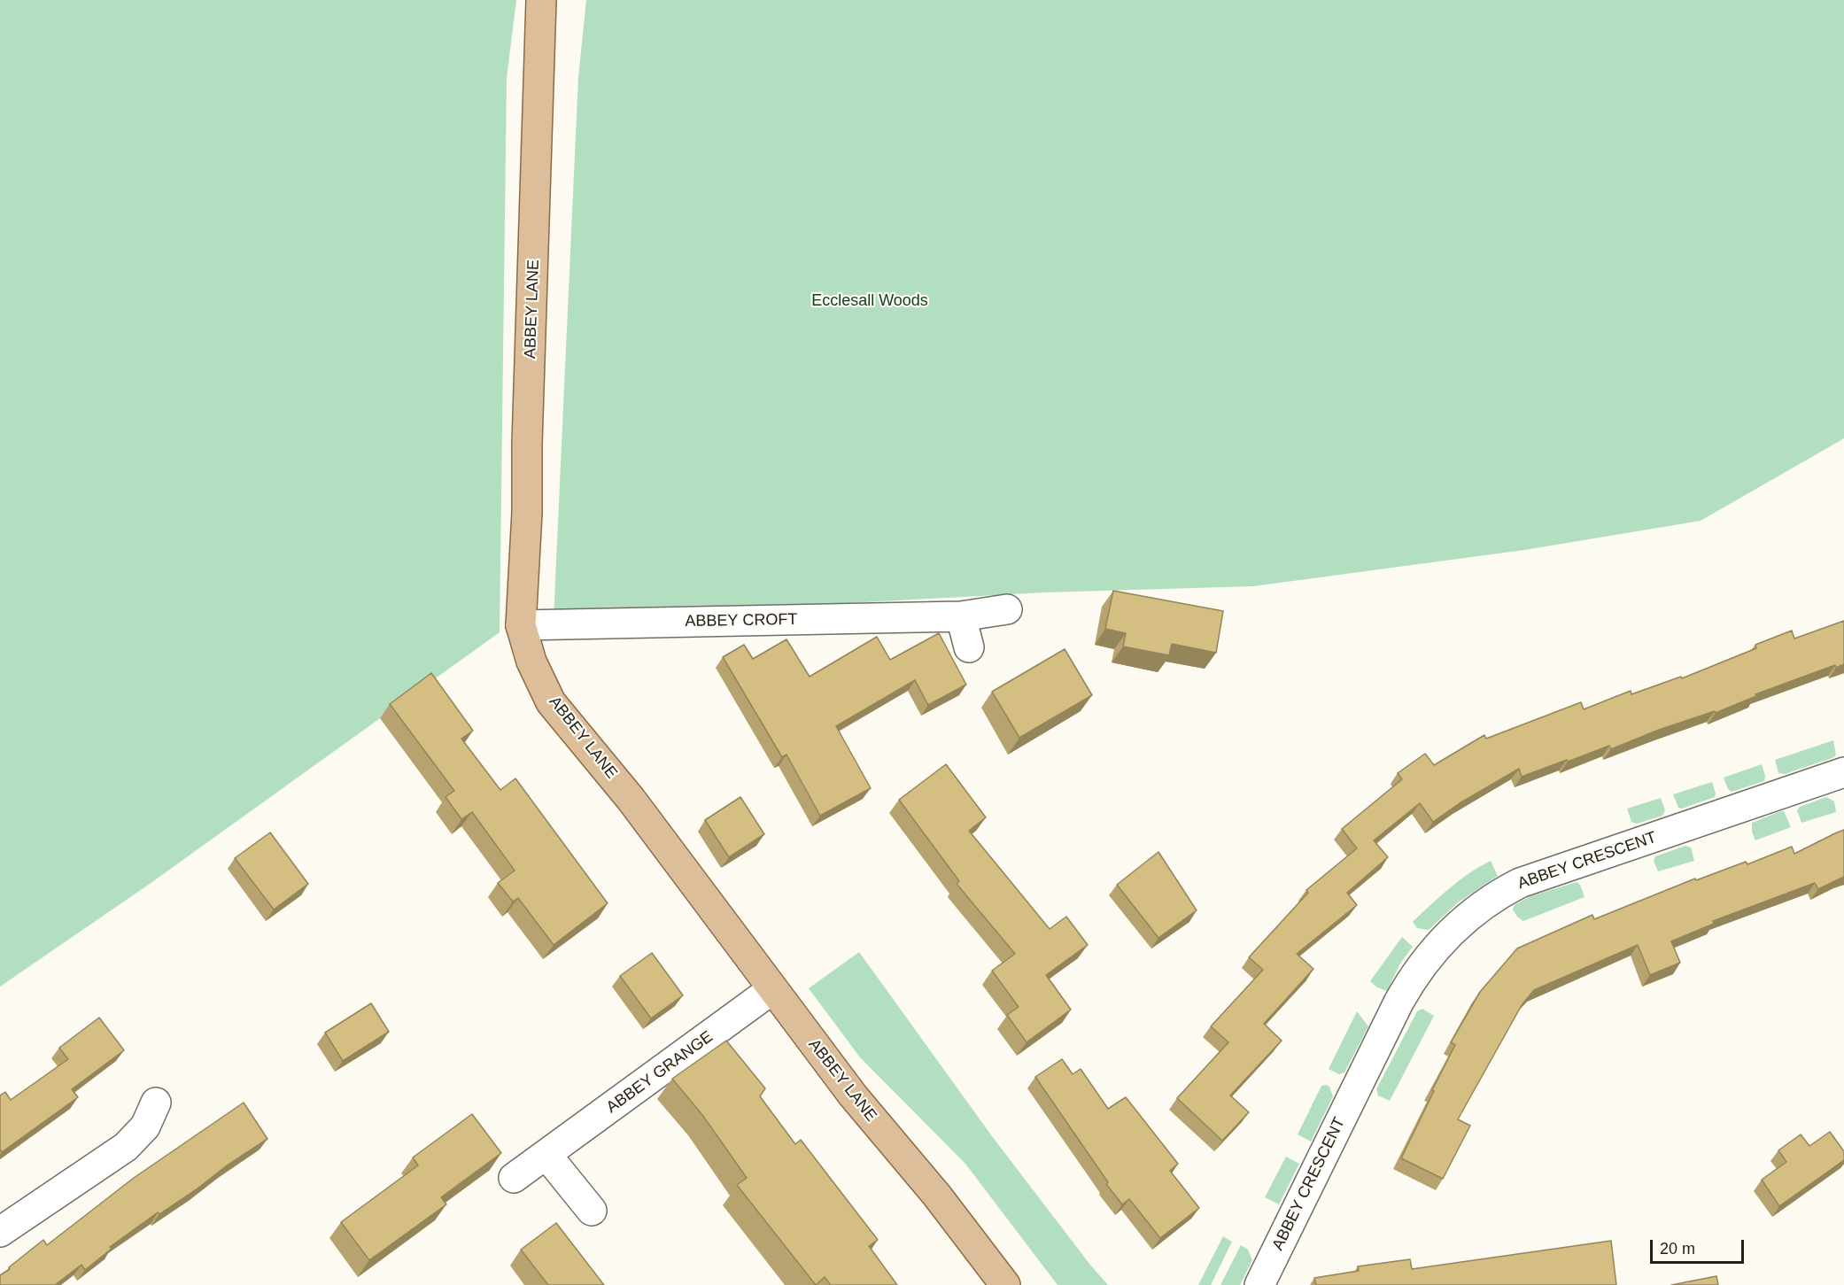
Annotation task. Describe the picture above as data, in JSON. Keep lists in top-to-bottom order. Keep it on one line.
{"streets":{"main road":["ABBEY LANE"],"street":["ABBEY CROFT","ABBEY CRESCENT","ABBEY GRANGE"]},"crossings":[["ABBEY LANE","ABBEY CROFT"],["ABBEY LANE","ABBEY GRANGE"]],"parks":["Ecclesall Woods"],"scale_bar":"20 m"}
